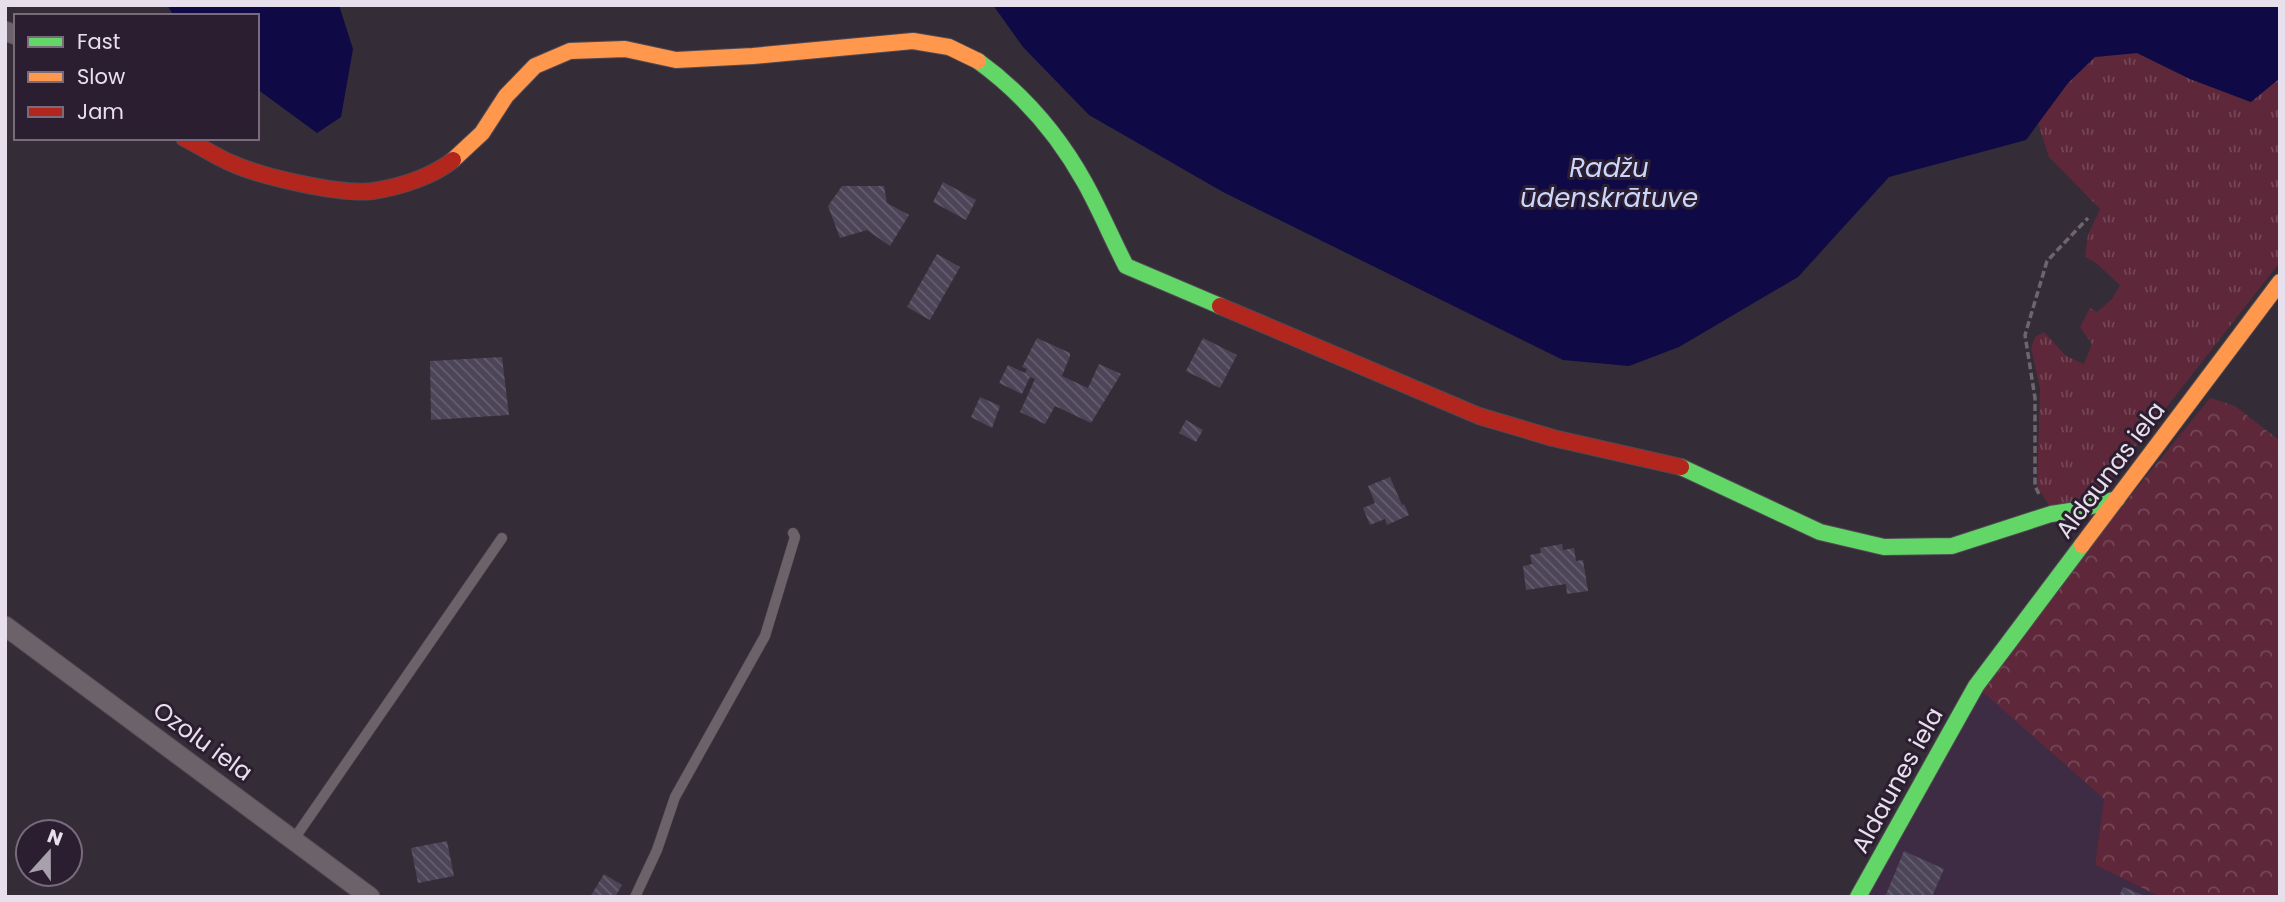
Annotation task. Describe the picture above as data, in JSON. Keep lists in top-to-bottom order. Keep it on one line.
{"streets":{"street":["Aldaunas iela","Ozolu iela","Aldaunes iela"]},"crossings":[["Aldaunas iela","Aldaunes iela"]],"water":["Radžu ūdenskrātuve"],"legend":["Fast","Slow","Jam"],"north":"top"}
